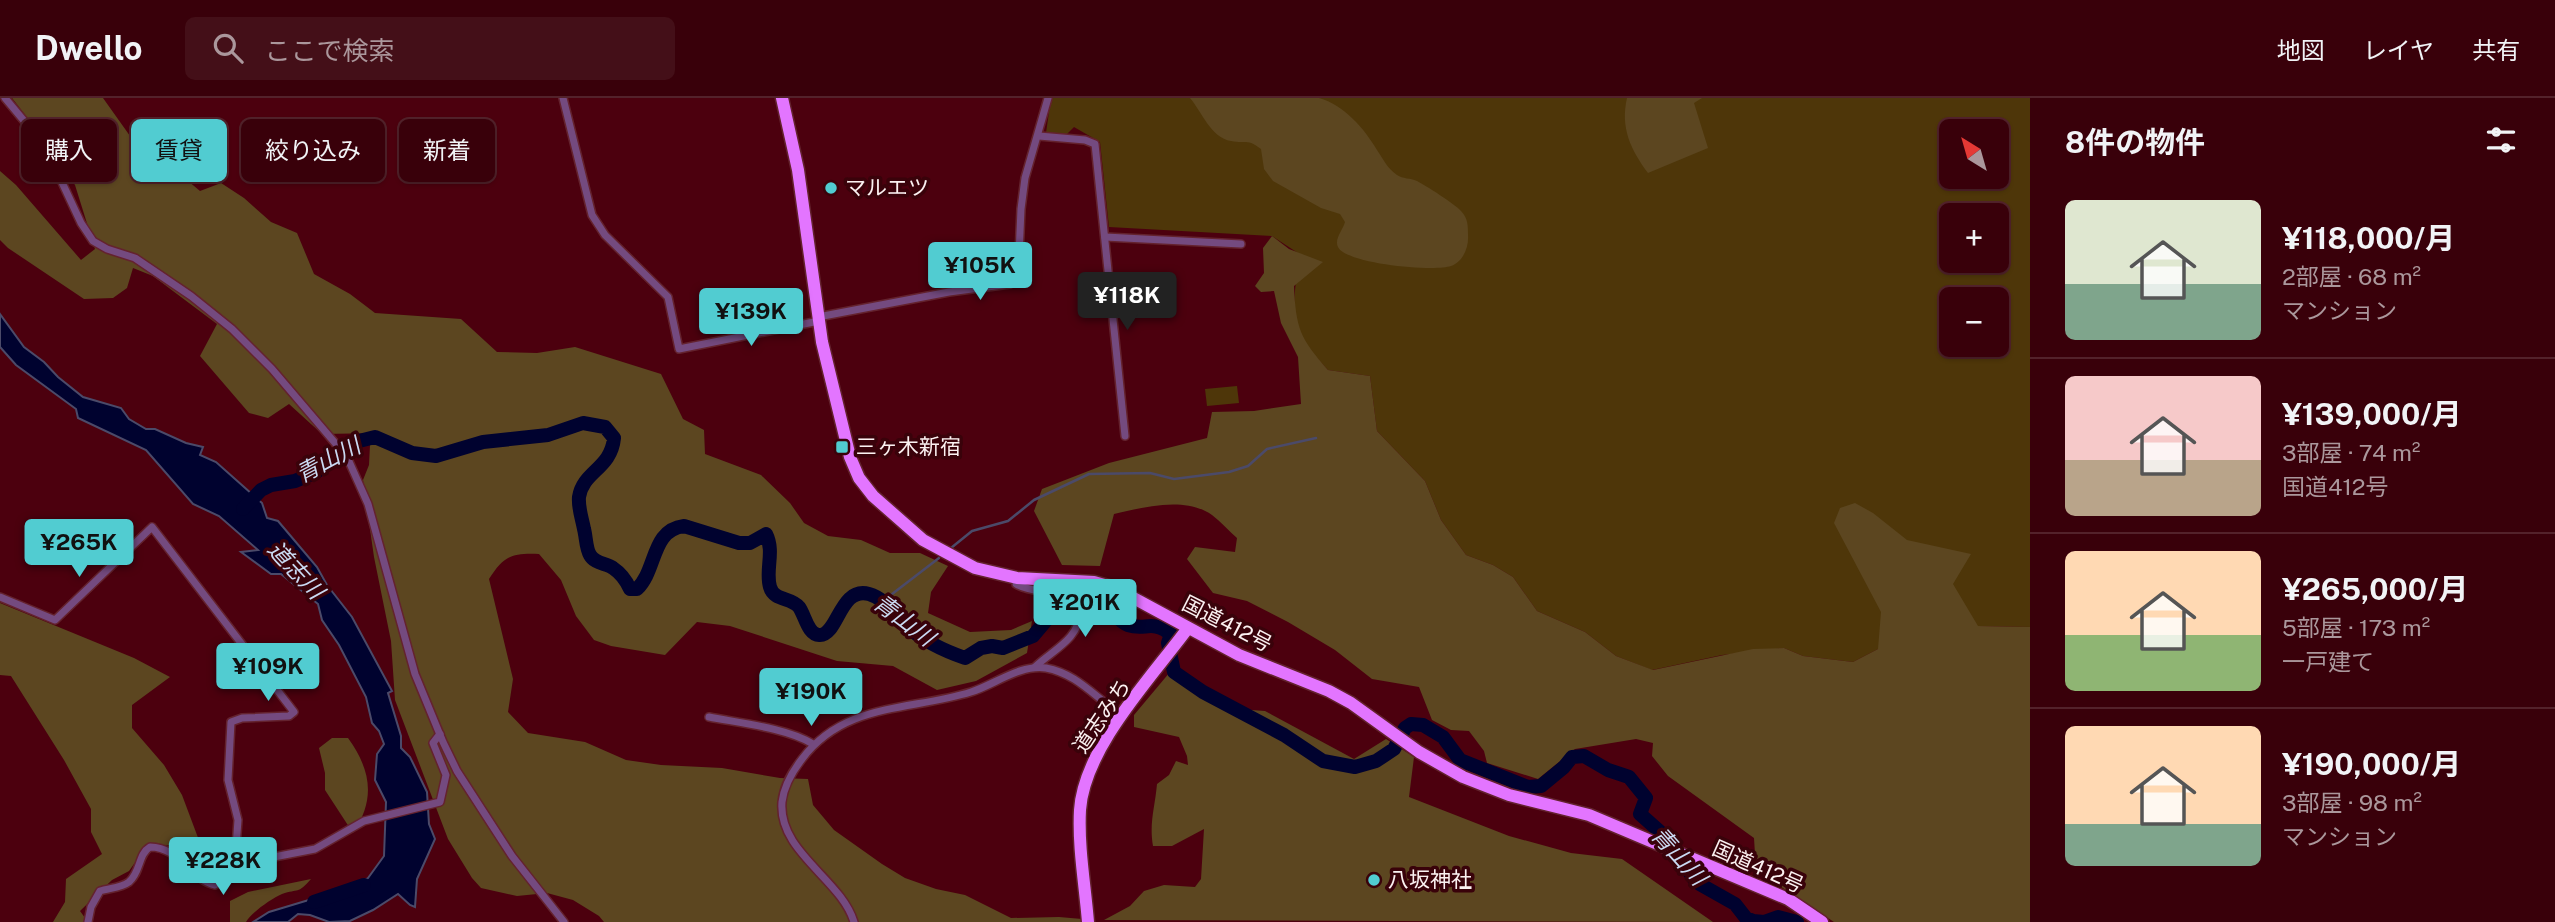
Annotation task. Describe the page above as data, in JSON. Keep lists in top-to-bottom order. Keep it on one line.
{"streets":{"highway":["国道412号","道志みち"]},"crossings":[["国道412号","道志みち"]],"water":["青山川","道志川"],"places":{"other":["マルエツ","八坂神社"],"transit":["三ヶ木新宿"]},"north":"top left","page":{"header":"Dwello","search":"ここで検索","nav":["地図","レイヤ","共有"],"heading":"8件の物件","map_buttons":["+","−"],"chip":["購入","賃貸","絞り込み","新着"],"list":[{"name":"¥118,000/月","note":"2部屋 · 68 m² · マンション"},{"name":"¥139,000/月","note":"3部屋 · 74 m² · 国道412号"},{"name":"¥265,000/月","note":"5部屋 · 173 m² · 一戸建て"},{"name":"¥190,000/月","note":"3部屋 · 98 m² · マンション"}],"price":["¥105K","¥118K","¥139K","¥265K","¥201K","¥109K","¥190K","¥228K"]}}
